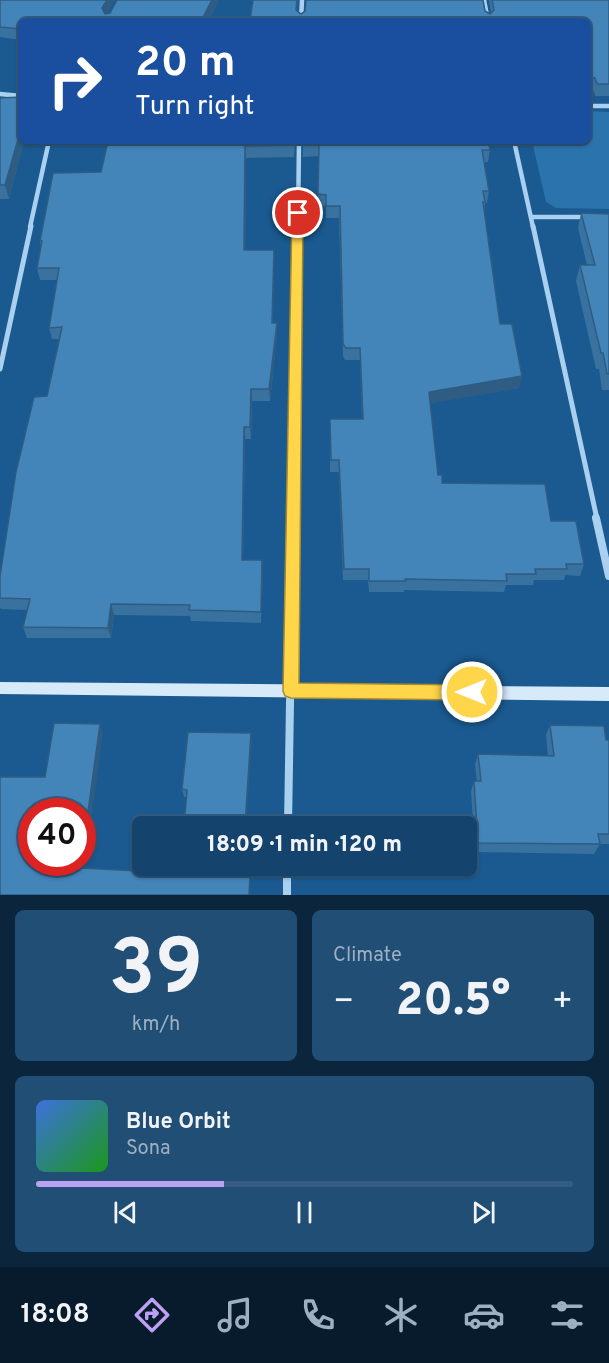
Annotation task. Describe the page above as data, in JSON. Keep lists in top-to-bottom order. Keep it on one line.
{"page":{"turn":["20 m","Turn right"],"limit":"40","trip":"18:09 · 1 min · 120 m","tile":[["39","km/h"],"Climate"],"heat":["−","20.5°","+"],"song":["Blue Orbit","Sona"],"tabs":"18:08"}}
